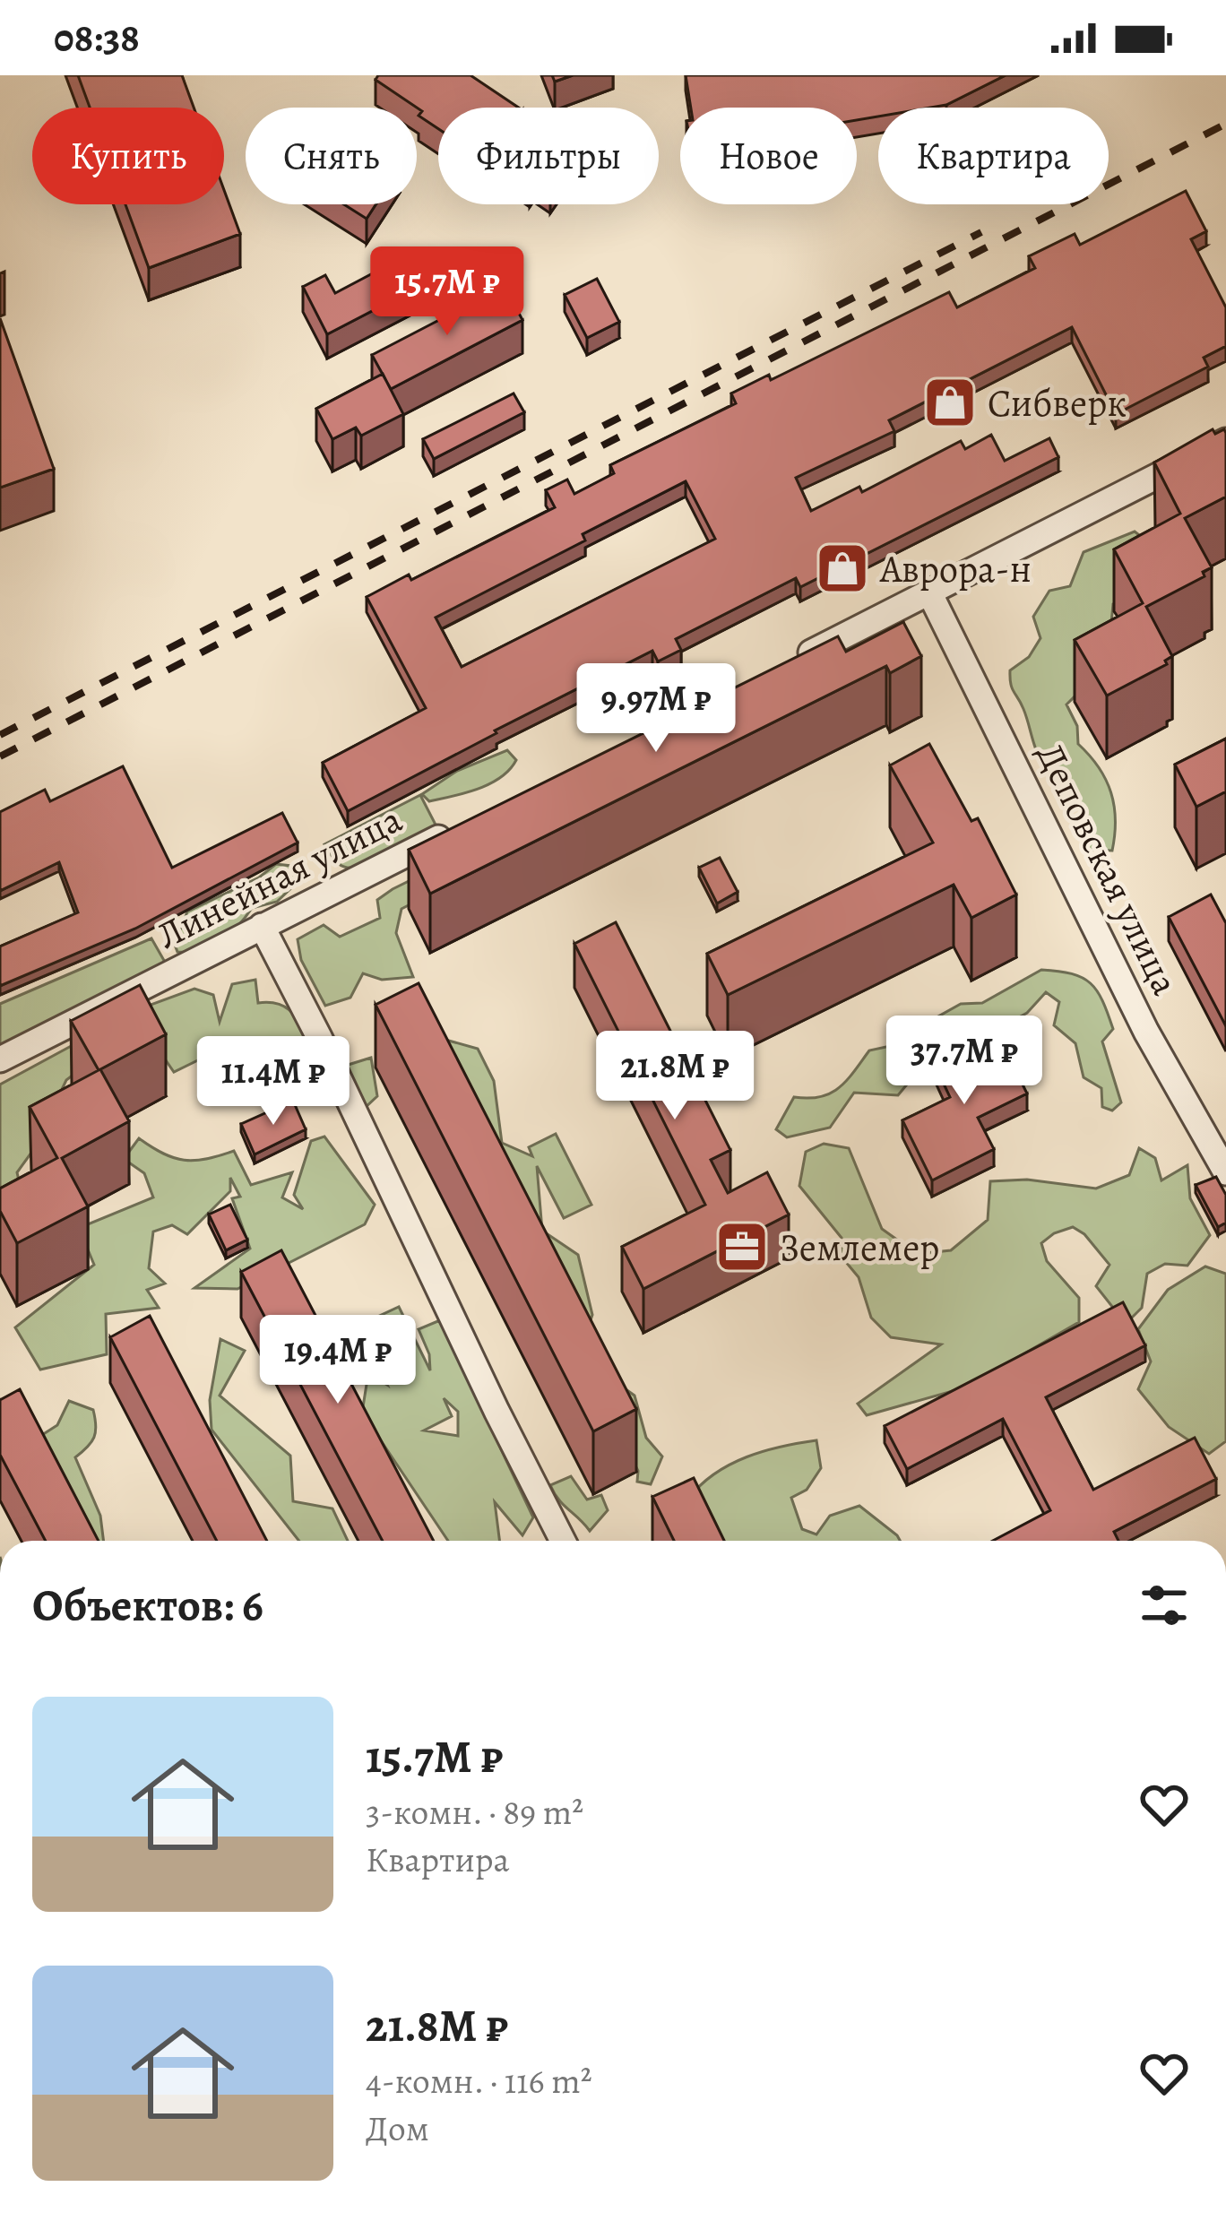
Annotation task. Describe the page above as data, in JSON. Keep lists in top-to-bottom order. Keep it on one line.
{"streets":{"street":["Деповская улица","Линейная улица"]},"places":{"shop":["Сибверк","Аврора-н"],"office":["Землемер"]},"page":{"status":"08:38","chip":["Купить","Снять","Фильтры","Новое","Квартира"],"price":["15.7M ₽","9.97M ₽","37.7M ₽","21.8M ₽","11.4M ₽","19.4M ₽"],"heading":"Объектов: 6","list":[{"name":"15.7M ₽","note":"3-комн. · 89 m² · Квартира"},{"name":"21.8M ₽","note":"4-комн. · 116 m² · Дом"}]}}
